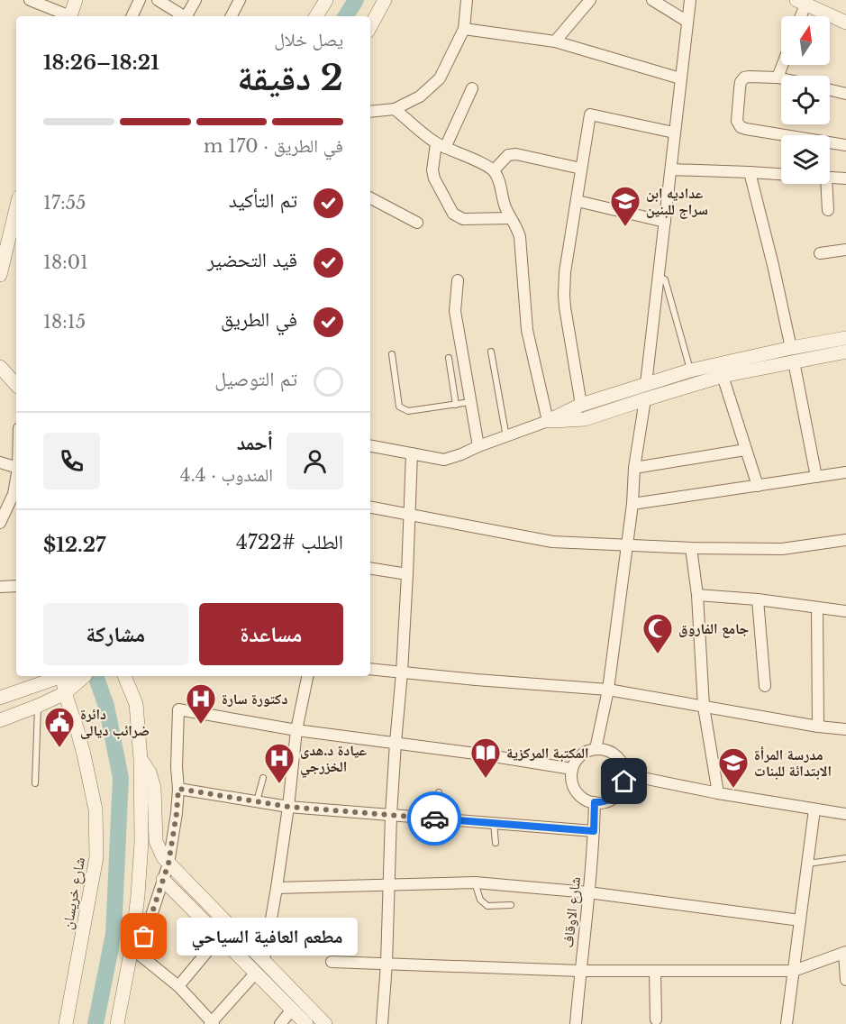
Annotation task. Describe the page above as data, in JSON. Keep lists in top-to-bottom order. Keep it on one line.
{"streets":{"street":["شارع خريسان","شارع الاوقاف"]},"places":{"school or university":["عداديه ابن سراج للبنين","مدرسة المرأة الابتدائة للبنات"],"mosque":["جامع الفاروق"],"hospital":["دكتورة سارة","عيادة د.هدى الخزرجي"],"public building":["دائرة ضرائب ديالى"],"library":["المكتبة المركزية"],"other":["مطعم العافية السياحي"]},"north":"top","page":{"heading":["2 دقيقة","يصل خلال","18:21–18:26"],"panel":["أحمد","المندوب · 4.4","الطلب #4722","$12.27"],"bar":"في الطريق · 170 m","list":[["تم التأكيد","17:55"],["قيد التحضير","18:01"],["في الطريق","18:15"],"تم التوصيل"],"buttons":["مساعدة","مشاركة"],"bubble":"مطعم العافية السياحي"}}
